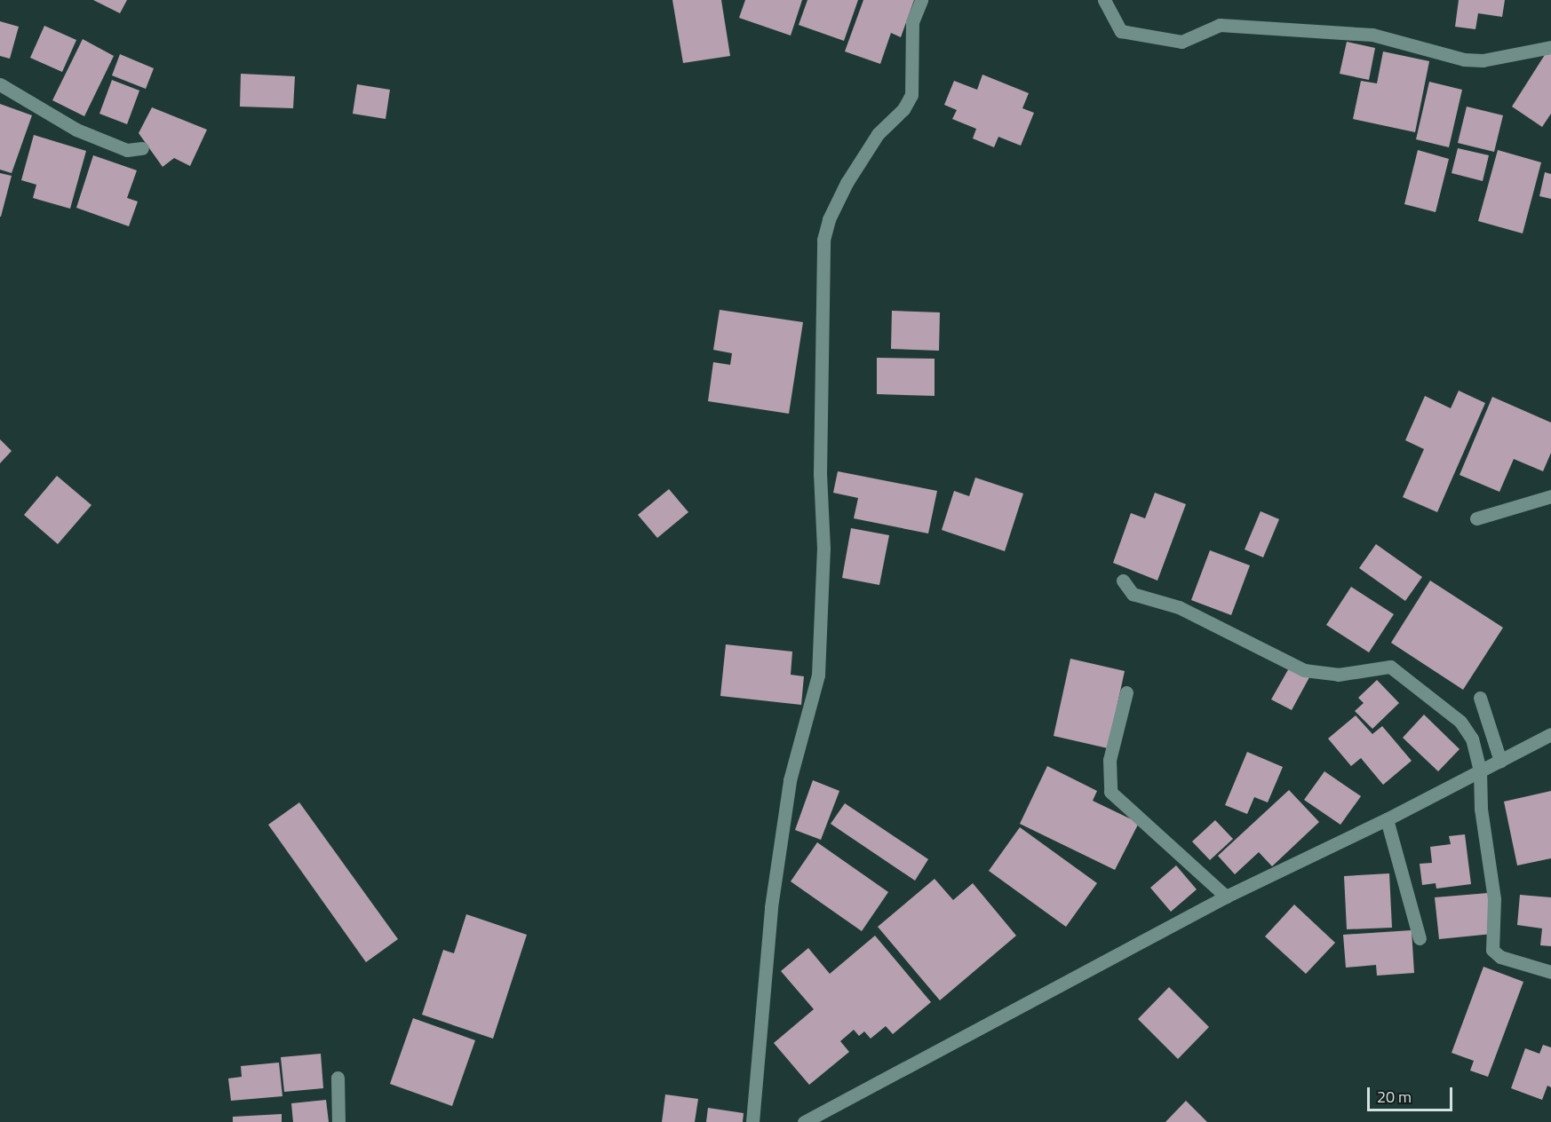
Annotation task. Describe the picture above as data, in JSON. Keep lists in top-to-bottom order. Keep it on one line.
{"scale_bar":"20 m"}
